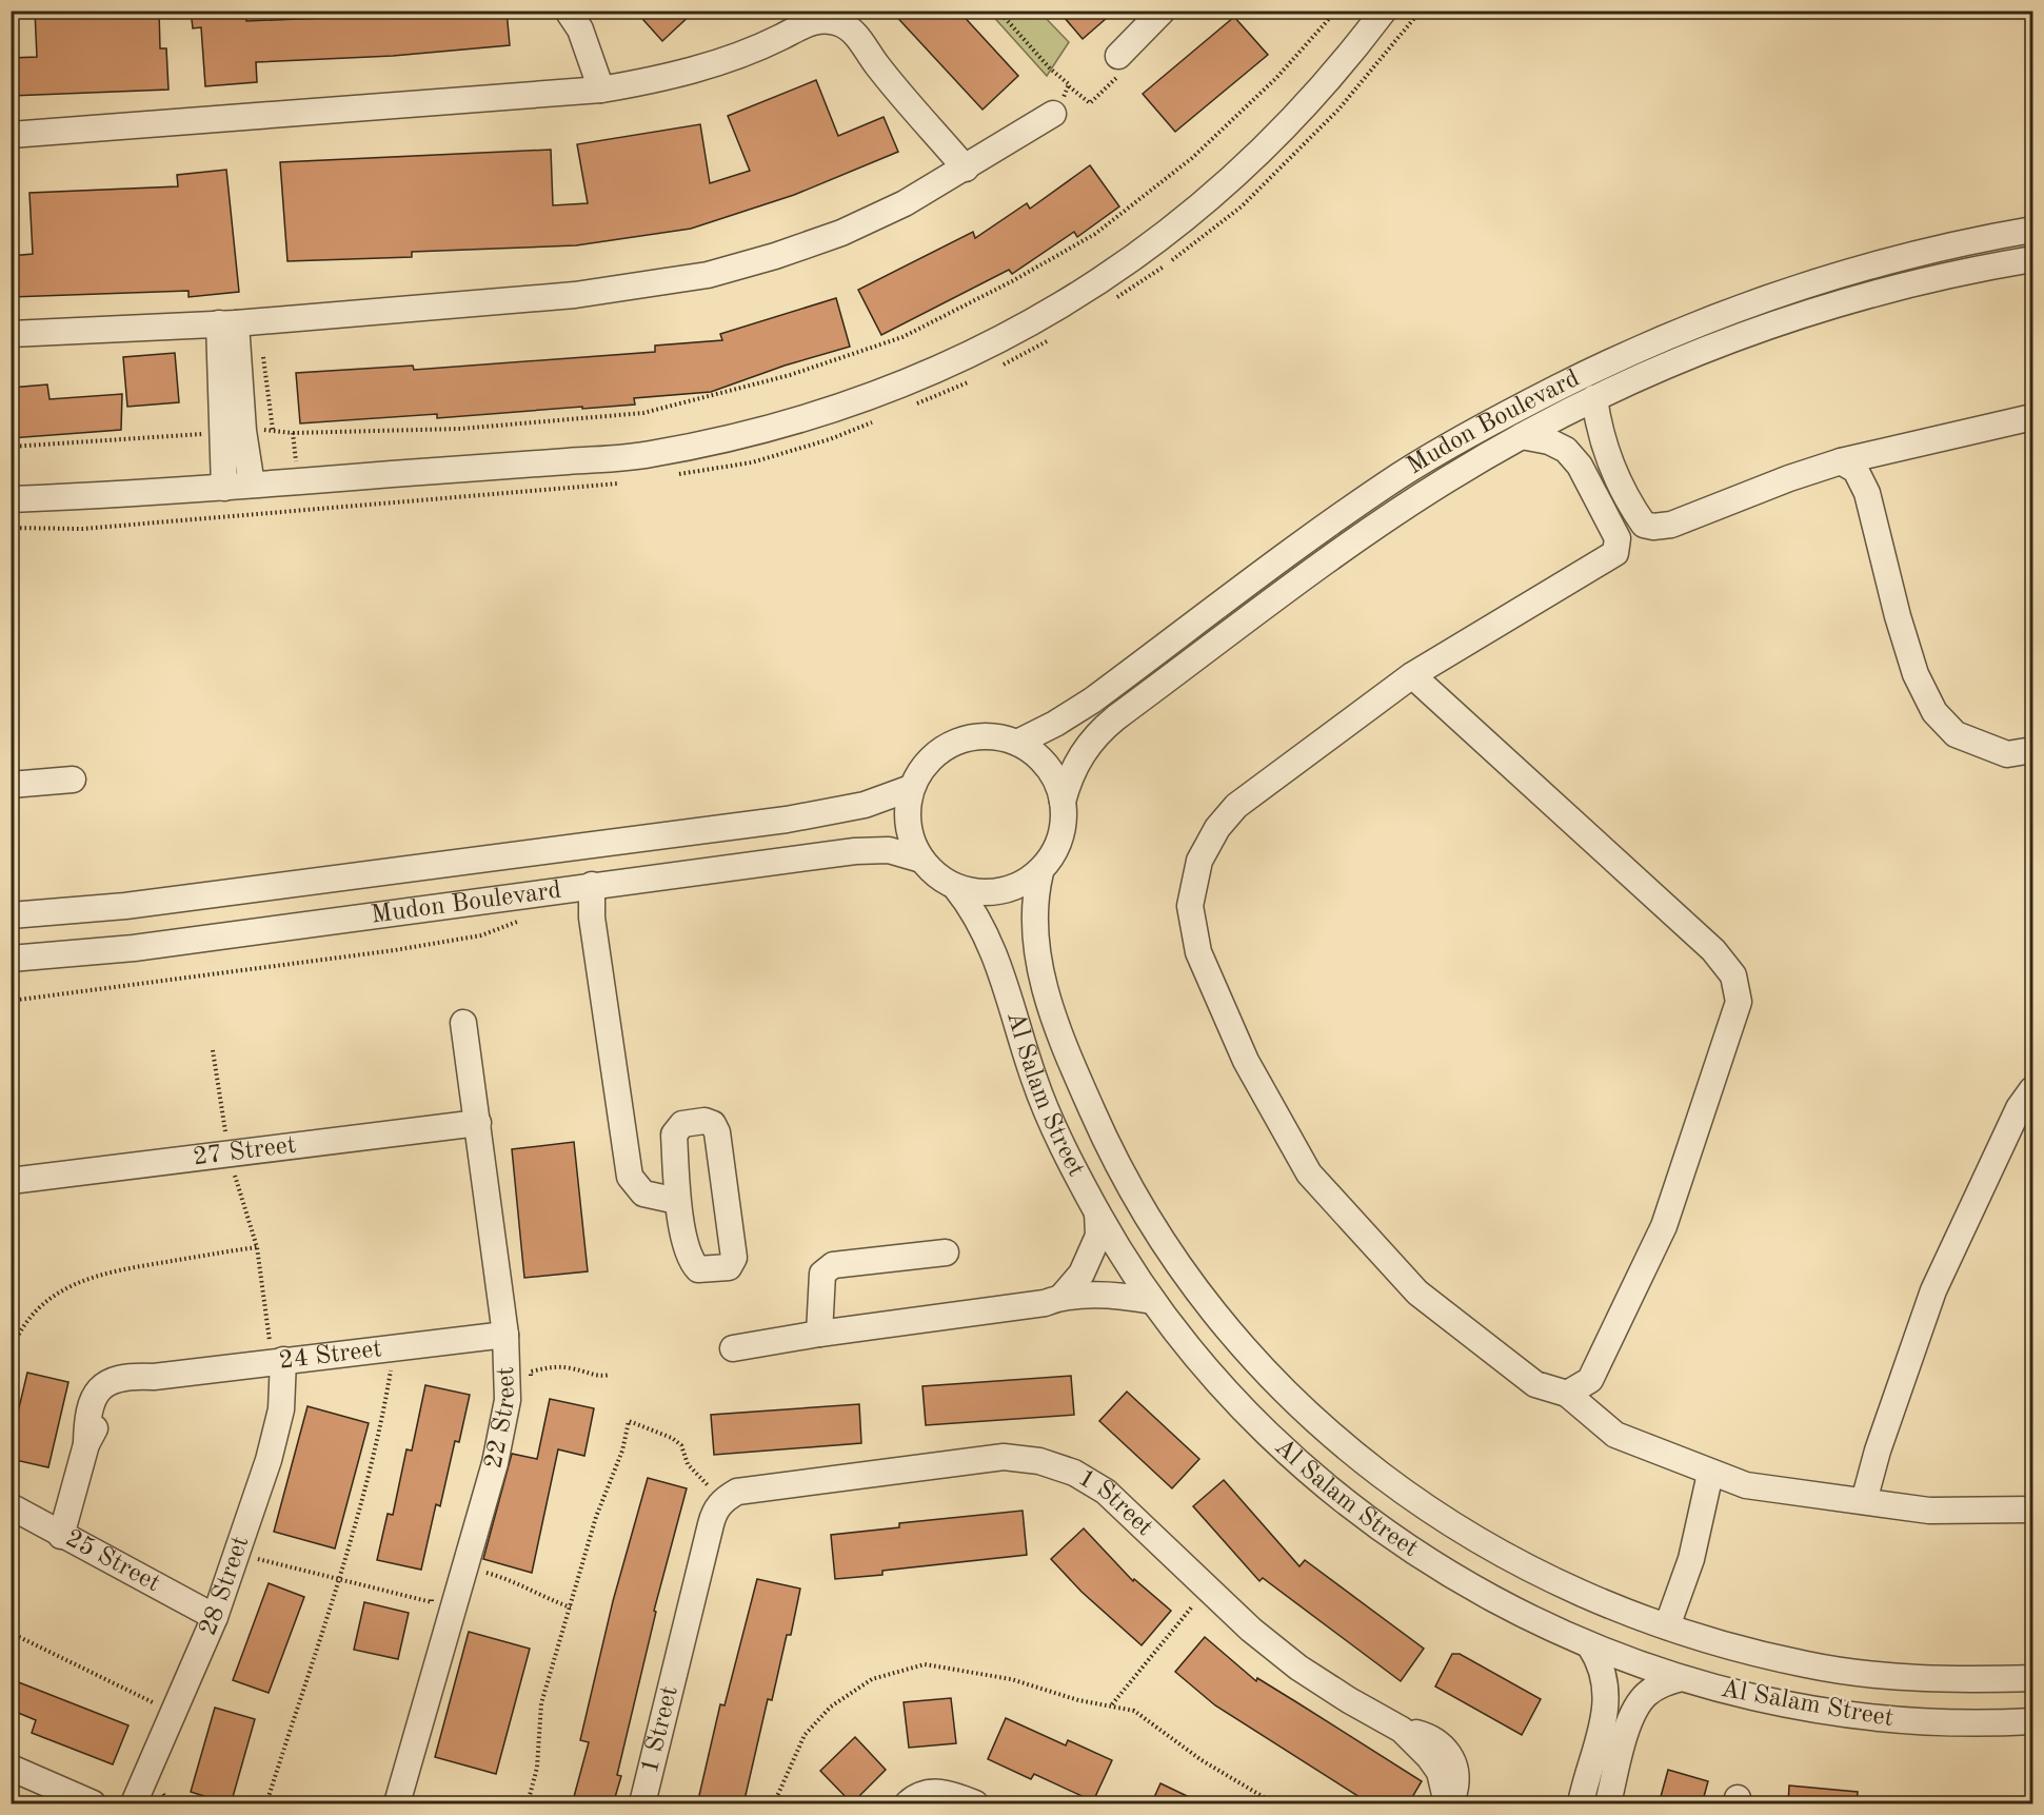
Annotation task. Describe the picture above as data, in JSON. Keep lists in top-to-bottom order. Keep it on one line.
{"streets":{"street":["Mudon Boulevard","Al Salam Street","27 Street","24 Street","22 Street","1 Street","25 Street","28 Street"]},"crossings":[["Mudon Boulevard","Al Salam Street"],["27 Street","22 Street"],["24 Street","22 Street"],["24 Street","25 Street"],["24 Street","28 Street"],["25 Street","28 Street"]]}
